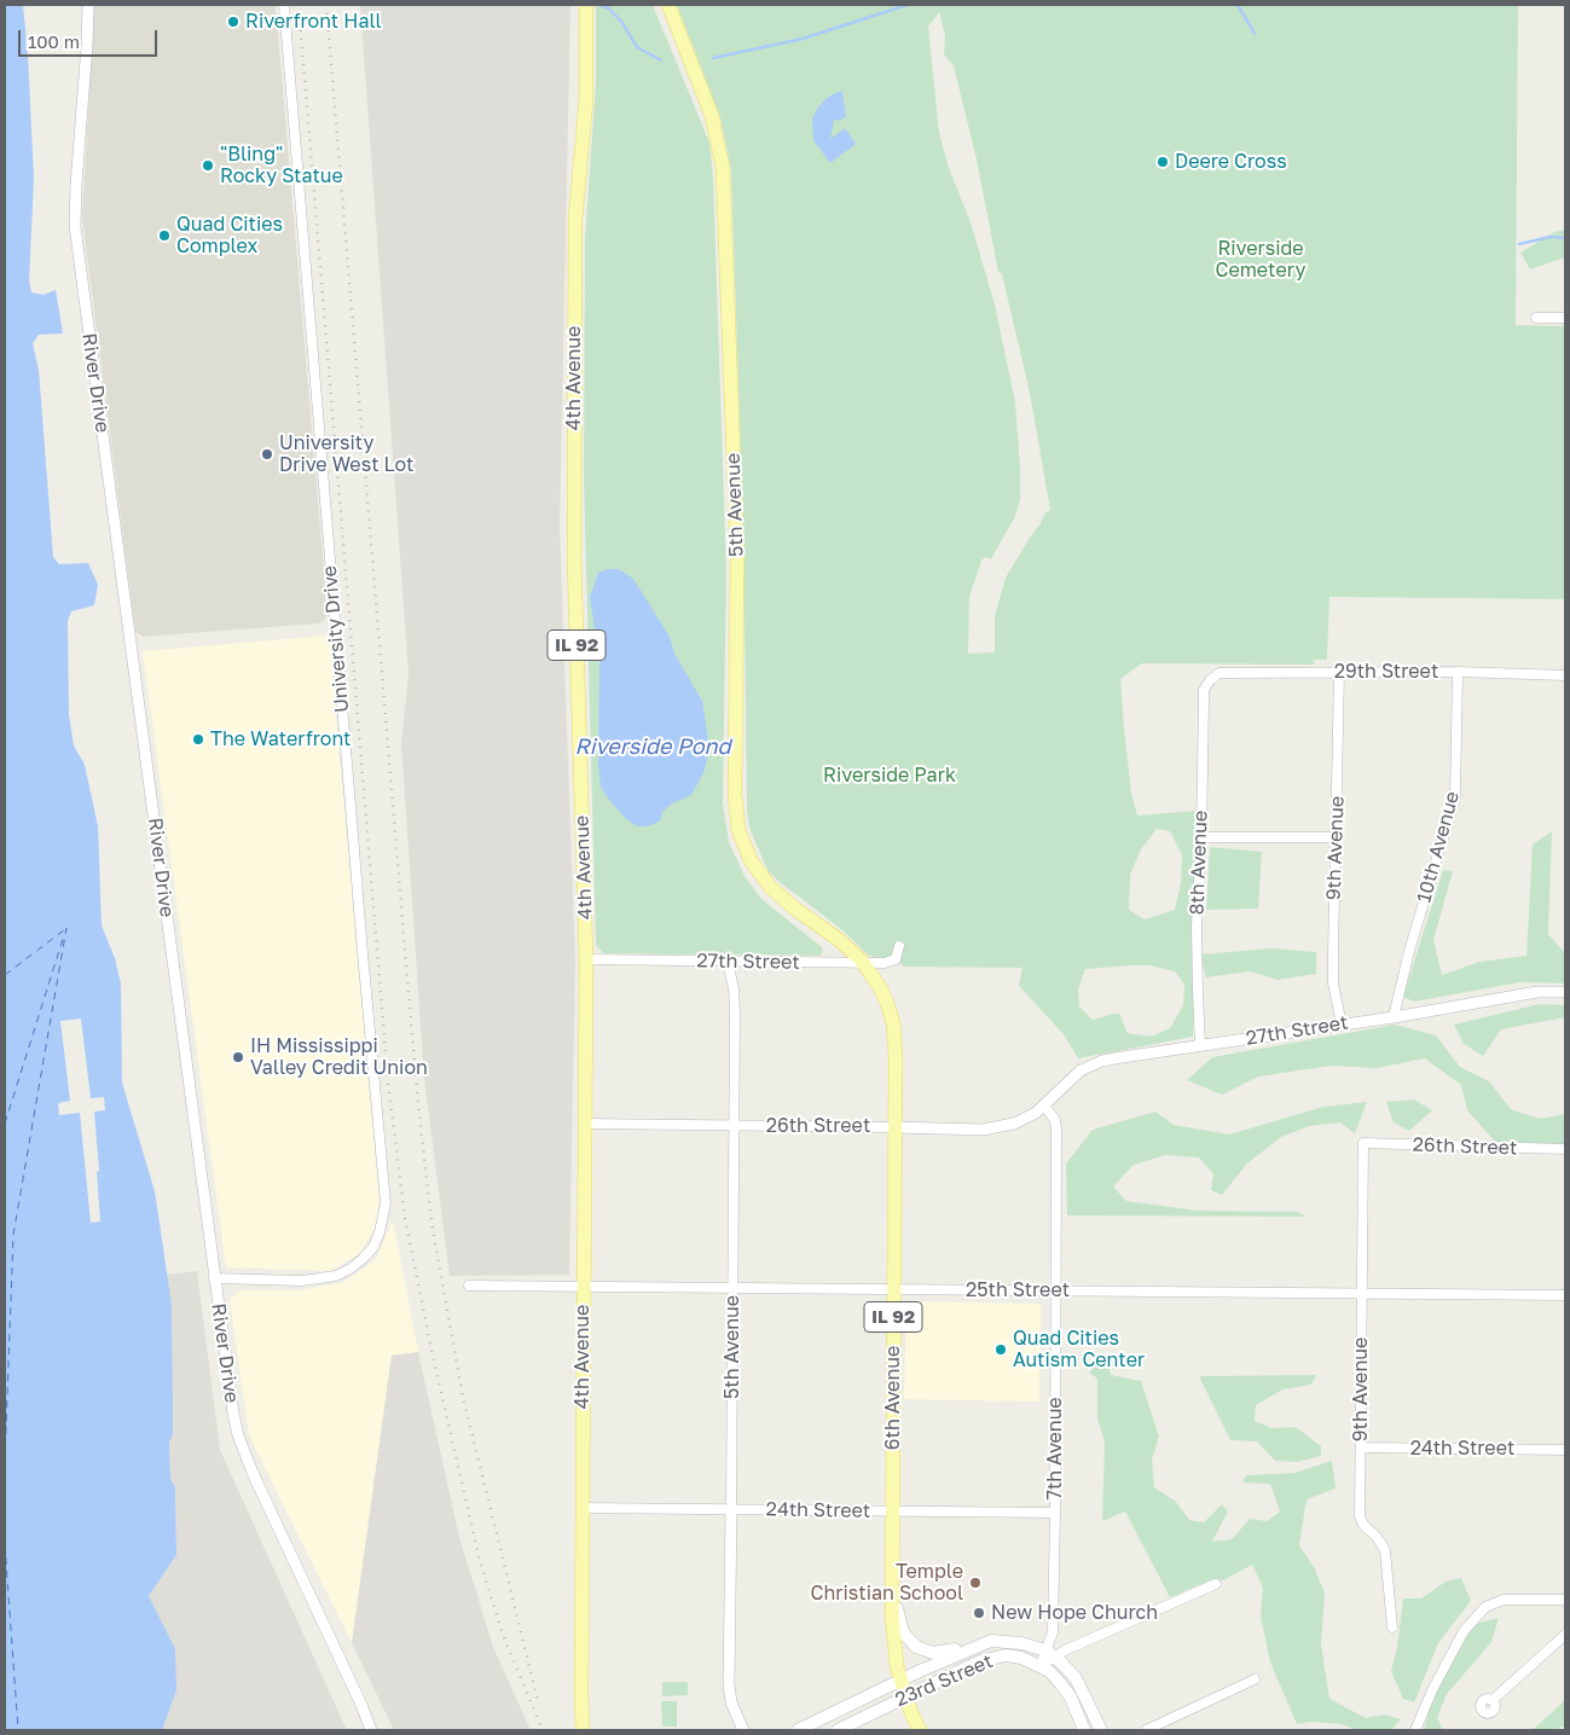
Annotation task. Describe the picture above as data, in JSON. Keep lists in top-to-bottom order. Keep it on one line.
{"streets":{"main road":["4th Avenue","5th Avenue","IL 92","6th Avenue","23rd Street"],"street":["River Drive","University Drive","29th Street","10th Avenue","9th Avenue","8th Avenue","27th Street","26th Street","25th Street","7th Avenue","24th Street"]},"crossings":[["4th Avenue","27th Street"],["4th Avenue","26th Street"],["4th Avenue","25th Street"],["4th Avenue","24th Street"],["River Drive","University Drive"],["5th Avenue","27th Street"],["5th Avenue","26th Street"],["5th Avenue","25th Street"],["5th Avenue","6th Avenue"],["5th Avenue","24th Street"],["29th Street","10th Avenue"],["29th Street","9th Avenue"],["29th Street","8th Avenue"],["10th Avenue","27th Street"],["9th Avenue","27th Street"],["9th Avenue","26th Street"],["9th Avenue","25th Street"],["9th Avenue","24th Street"],["8th Avenue","27th Street"],["27th Street","26th Street"],["27th Street","6th Avenue"],["27th Street","7th Avenue"],["26th Street","6th Avenue"],["26th Street","7th Avenue"],["25th Street","6th Avenue"],["25th Street","7th Avenue"],["6th Avenue","24th Street"],["6th Avenue","23rd Street"],["7th Avenue","24th Street"],["7th Avenue","23rd Street"]],"water":["Riverside Pond"],"parks":["Riverside Cemetery","Riverside Park"],"places":["Riverfront Hall","Deere Cross","\"Bling\" Rocky Statue","Quad Cities Complex","University Drive West Lot","The Waterfront","IH Mississippi Valley Credit Union","Quad Cities Autism Center","Temple Christian School","New Hope Church"],"scale_bar":"100 m"}
